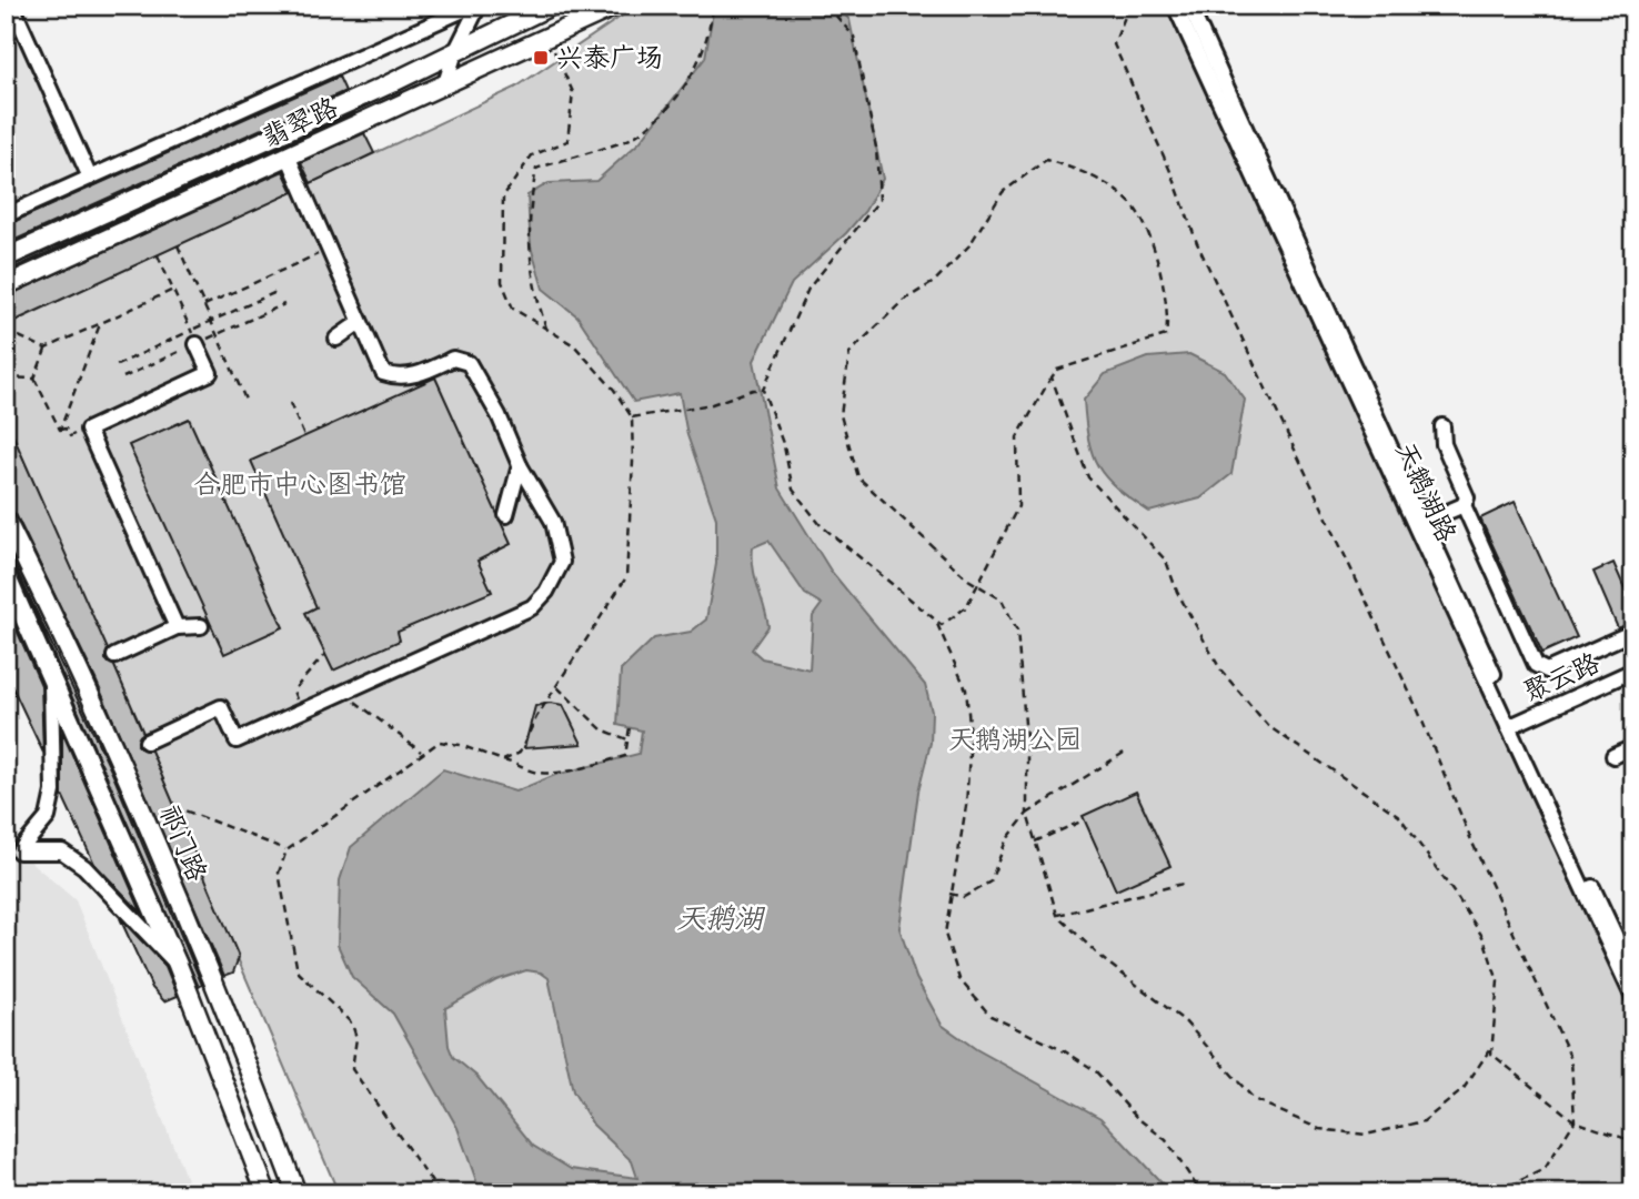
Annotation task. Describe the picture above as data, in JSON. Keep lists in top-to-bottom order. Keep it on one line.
{"streets":{"main road":["翡翠路","祁门路"],"street":["天鹅湖路","聚云路"]},"crossings":[["天鹅湖路","聚云路"]],"water":["天鹅湖"],"parks":["合肥市中心图书馆","天鹅湖公园"],"places":{"transit":["兴泰广场"]}}
